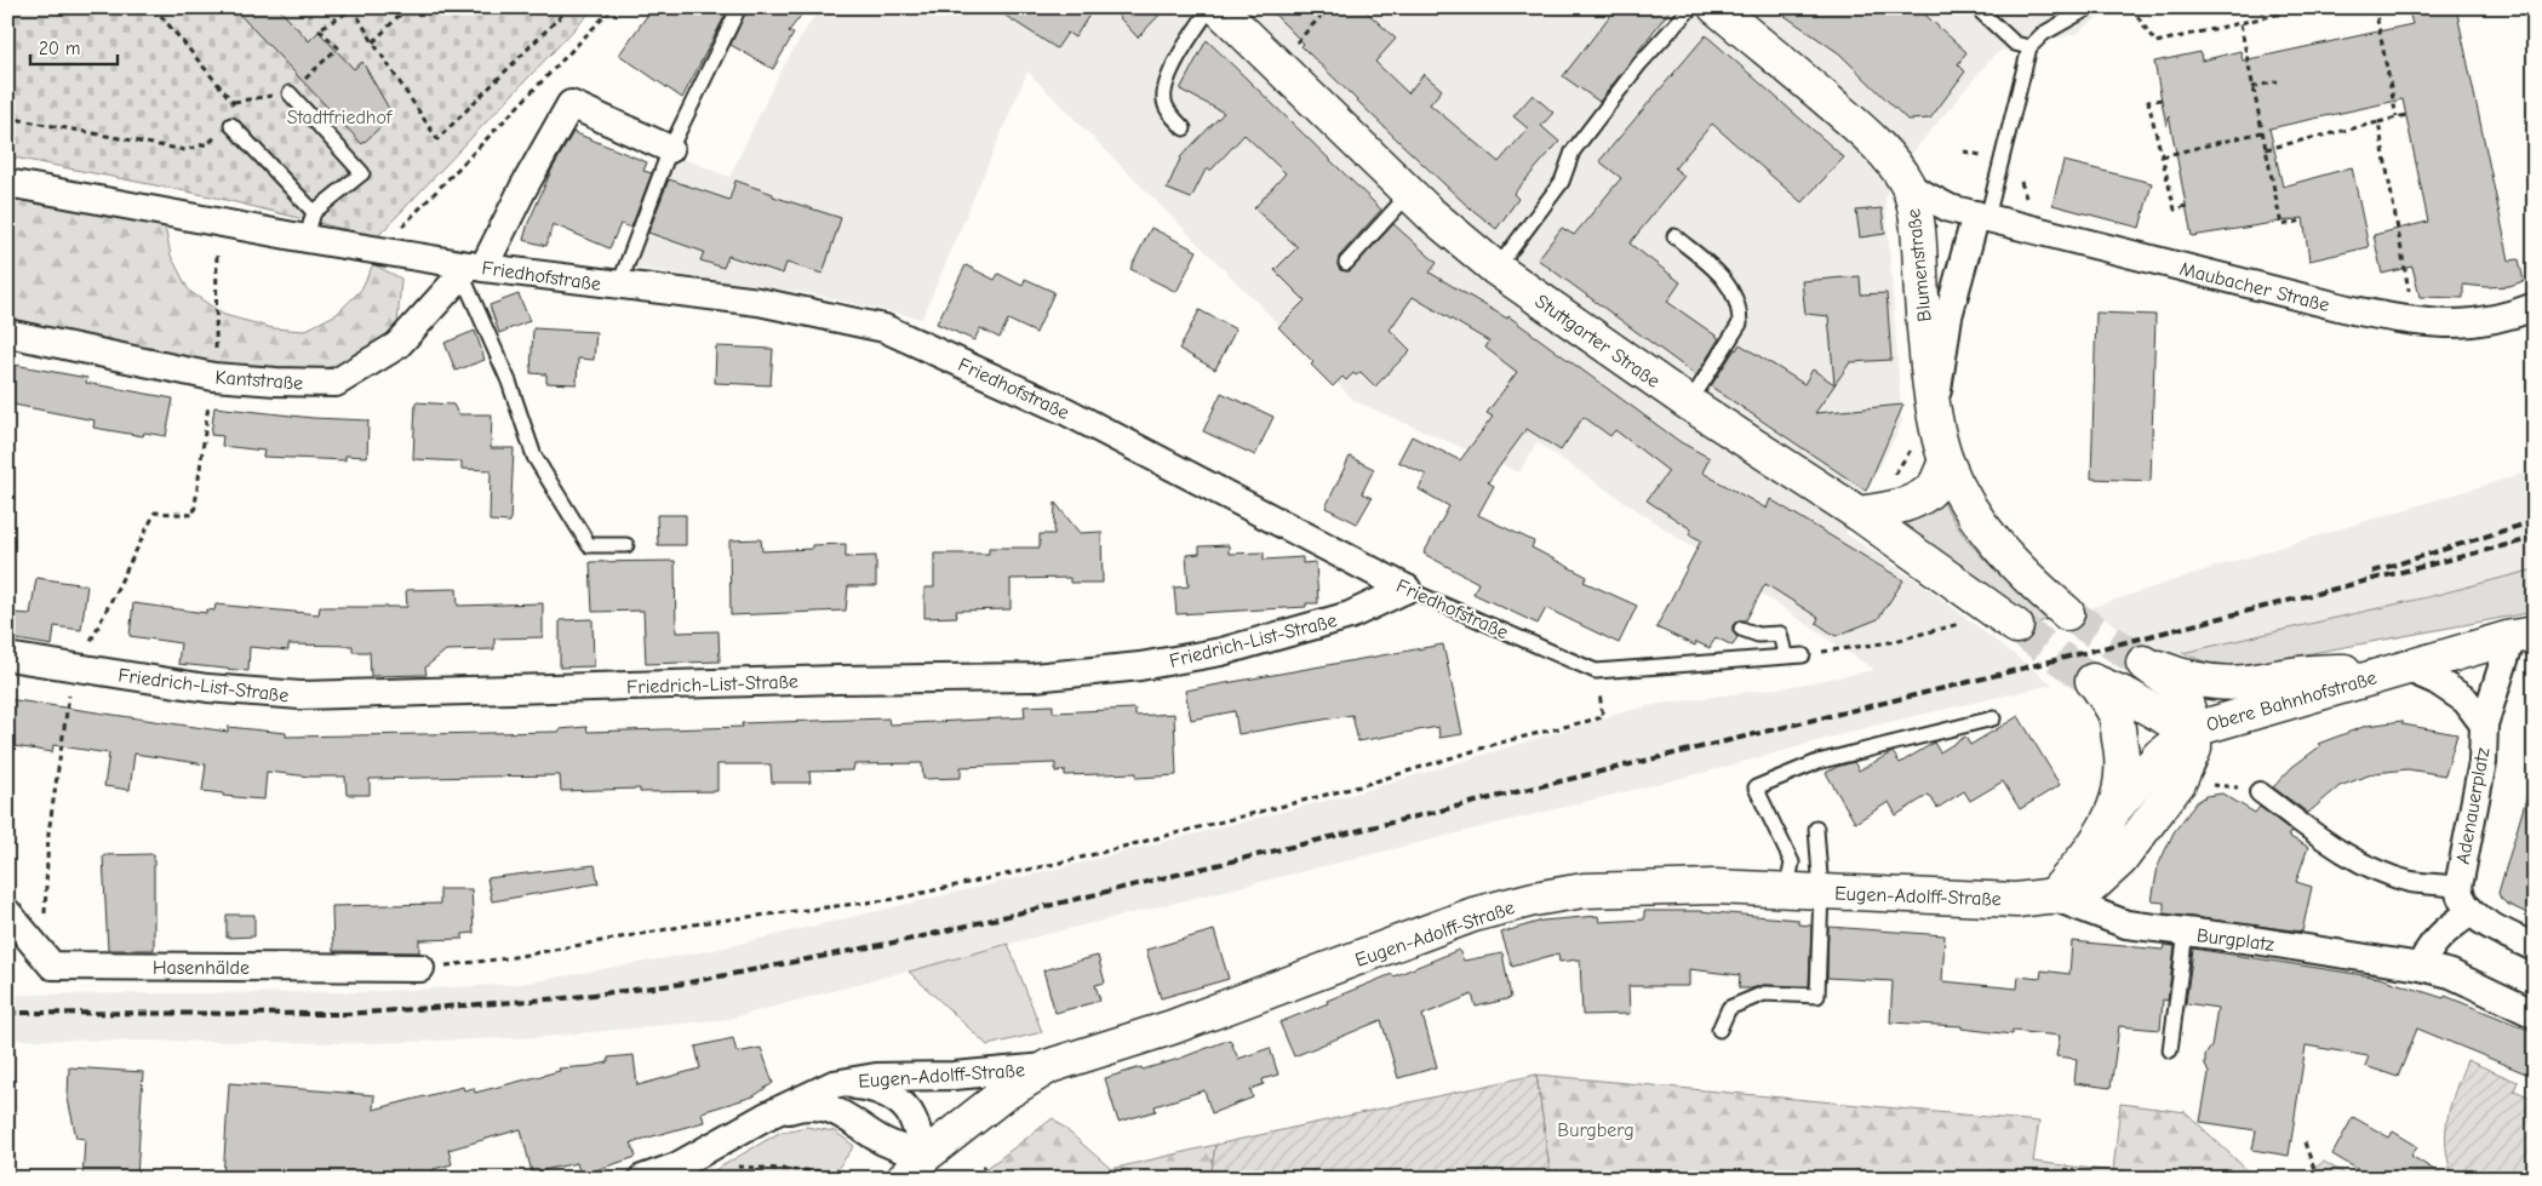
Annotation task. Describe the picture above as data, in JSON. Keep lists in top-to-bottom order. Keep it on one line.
{"streets":{"street":["Blumenstraße","Friedhofstraße","Maubacher Straße","Stuttgarter Straße","Kantstraße","Friedrich-List-Straße","Obere Bahnhofstraße","Adenauerplatz","Eugen-Adolff-Straße","Burgplatz","Hasenhälde"]},"crossings":[["Blumenstraße","Maubacher Straße"],["Friedhofstraße","Kantstraße"],["Friedhofstraße","Friedrich-List-Straße"],["Obere Bahnhofstraße","Adenauerplatz"],["Obere Bahnhofstraße","Eugen-Adolff-Straße"],["Eugen-Adolff-Straße","Burgplatz"]],"parks":["Stadtfriedhof","Burgberg"],"scale_bar":"20 m"}
